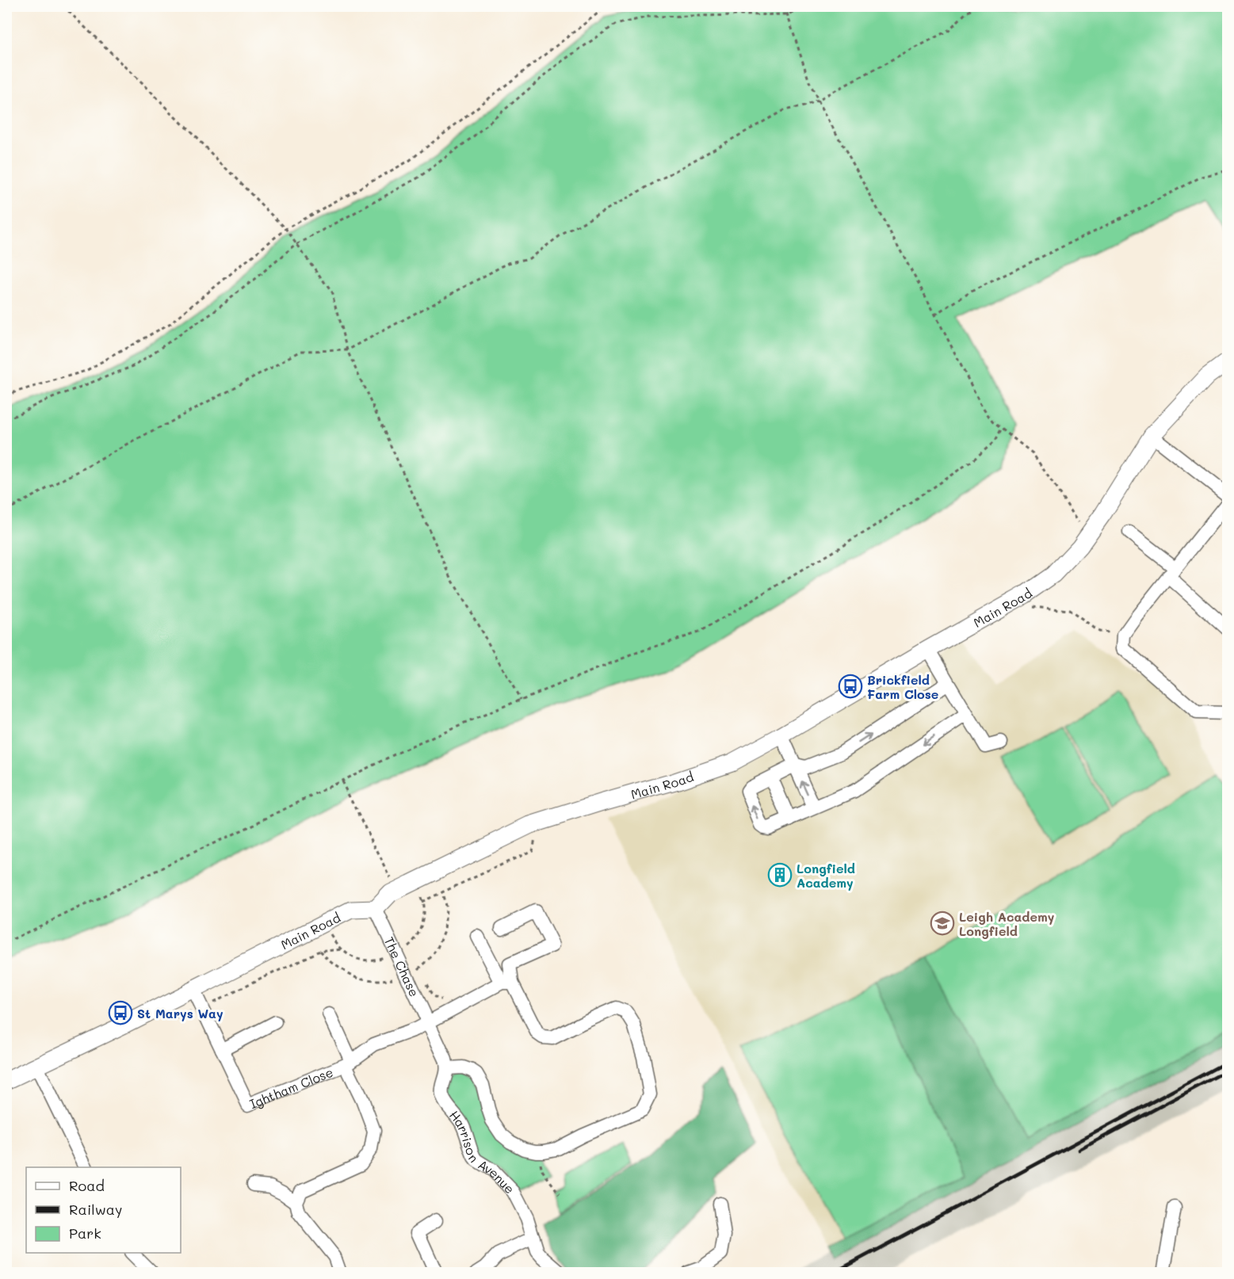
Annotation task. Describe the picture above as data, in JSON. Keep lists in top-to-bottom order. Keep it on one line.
{"streets":{"main road":["Main Road"],"street":["The Chase","Ightham Close","Harrison Avenue"]},"crossings":[["Main Road","The Chase"],["Main Road","Ightham Close"]],"places":{"bus stop":["Brickfield Farm Close","St Marys Way"],"building":["Longfield Academy"],"school or university":["Leigh Academy Longfield"]},"legend":["Road","Railway","Park"]}
